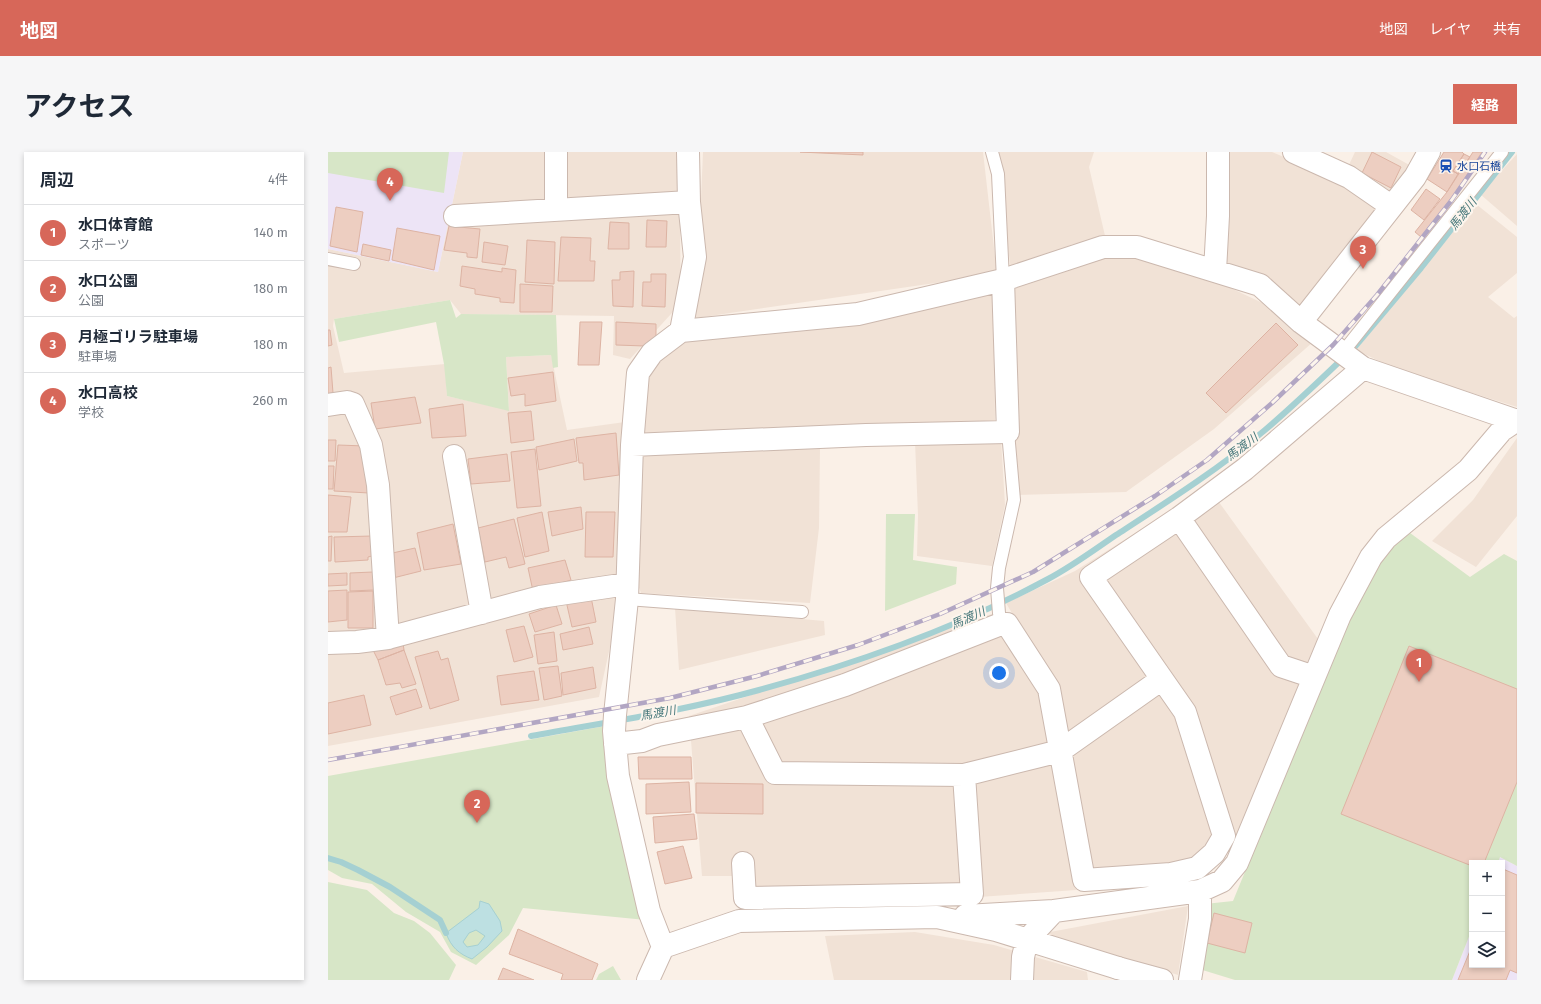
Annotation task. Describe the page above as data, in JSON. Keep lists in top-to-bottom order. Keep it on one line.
{"water":["馬渡川"],"places":{"station":["水口石橋"]},"page":{"header":"地図","nav":["地図","レイヤ","共有"],"title":"アクセス","buttons":"経路","heading":["周辺","4件"],"pins":["4","3","1","2"],"list":[{"mark":"1","name":"水口体育館","note":"スポーツ","value":"140 m"},{"mark":"2","name":"水口公園","note":"公園","value":"180 m"},{"mark":"3","name":"月極ゴリラ駐車場","note":"駐車場","value":"180 m"},{"mark":"4","name":"水口高校","note":"学校","value":"260 m"}],"map_buttons":["+","−"]}}
